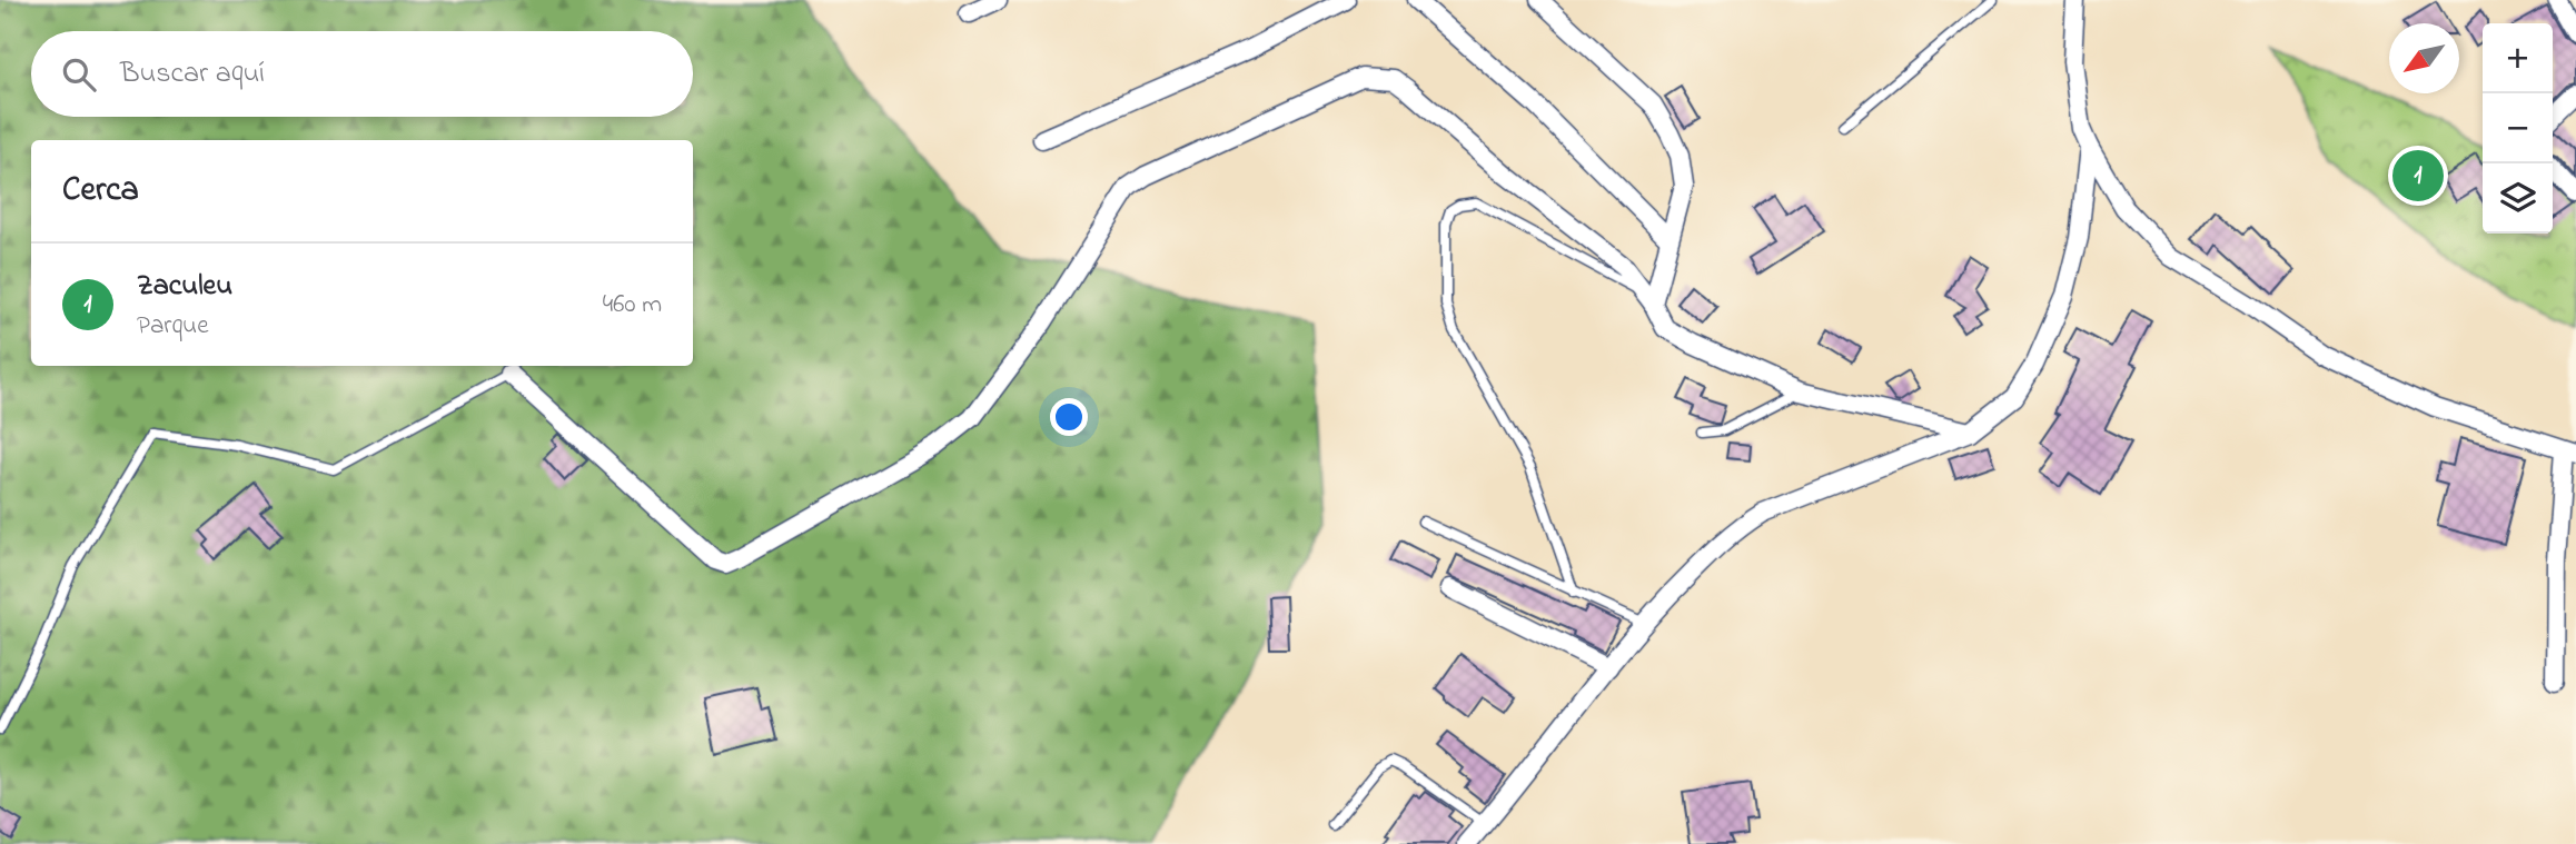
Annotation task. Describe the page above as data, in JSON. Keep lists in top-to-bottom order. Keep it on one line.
{"north":"bottom left","page":{"map_buttons":["+","−"],"search":"Buscar aquí","heading":"Cerca","pins":"1","list":[{"mark":"1","name":"Zaculeu","note":"Parque","value":"460 m"}]}}
